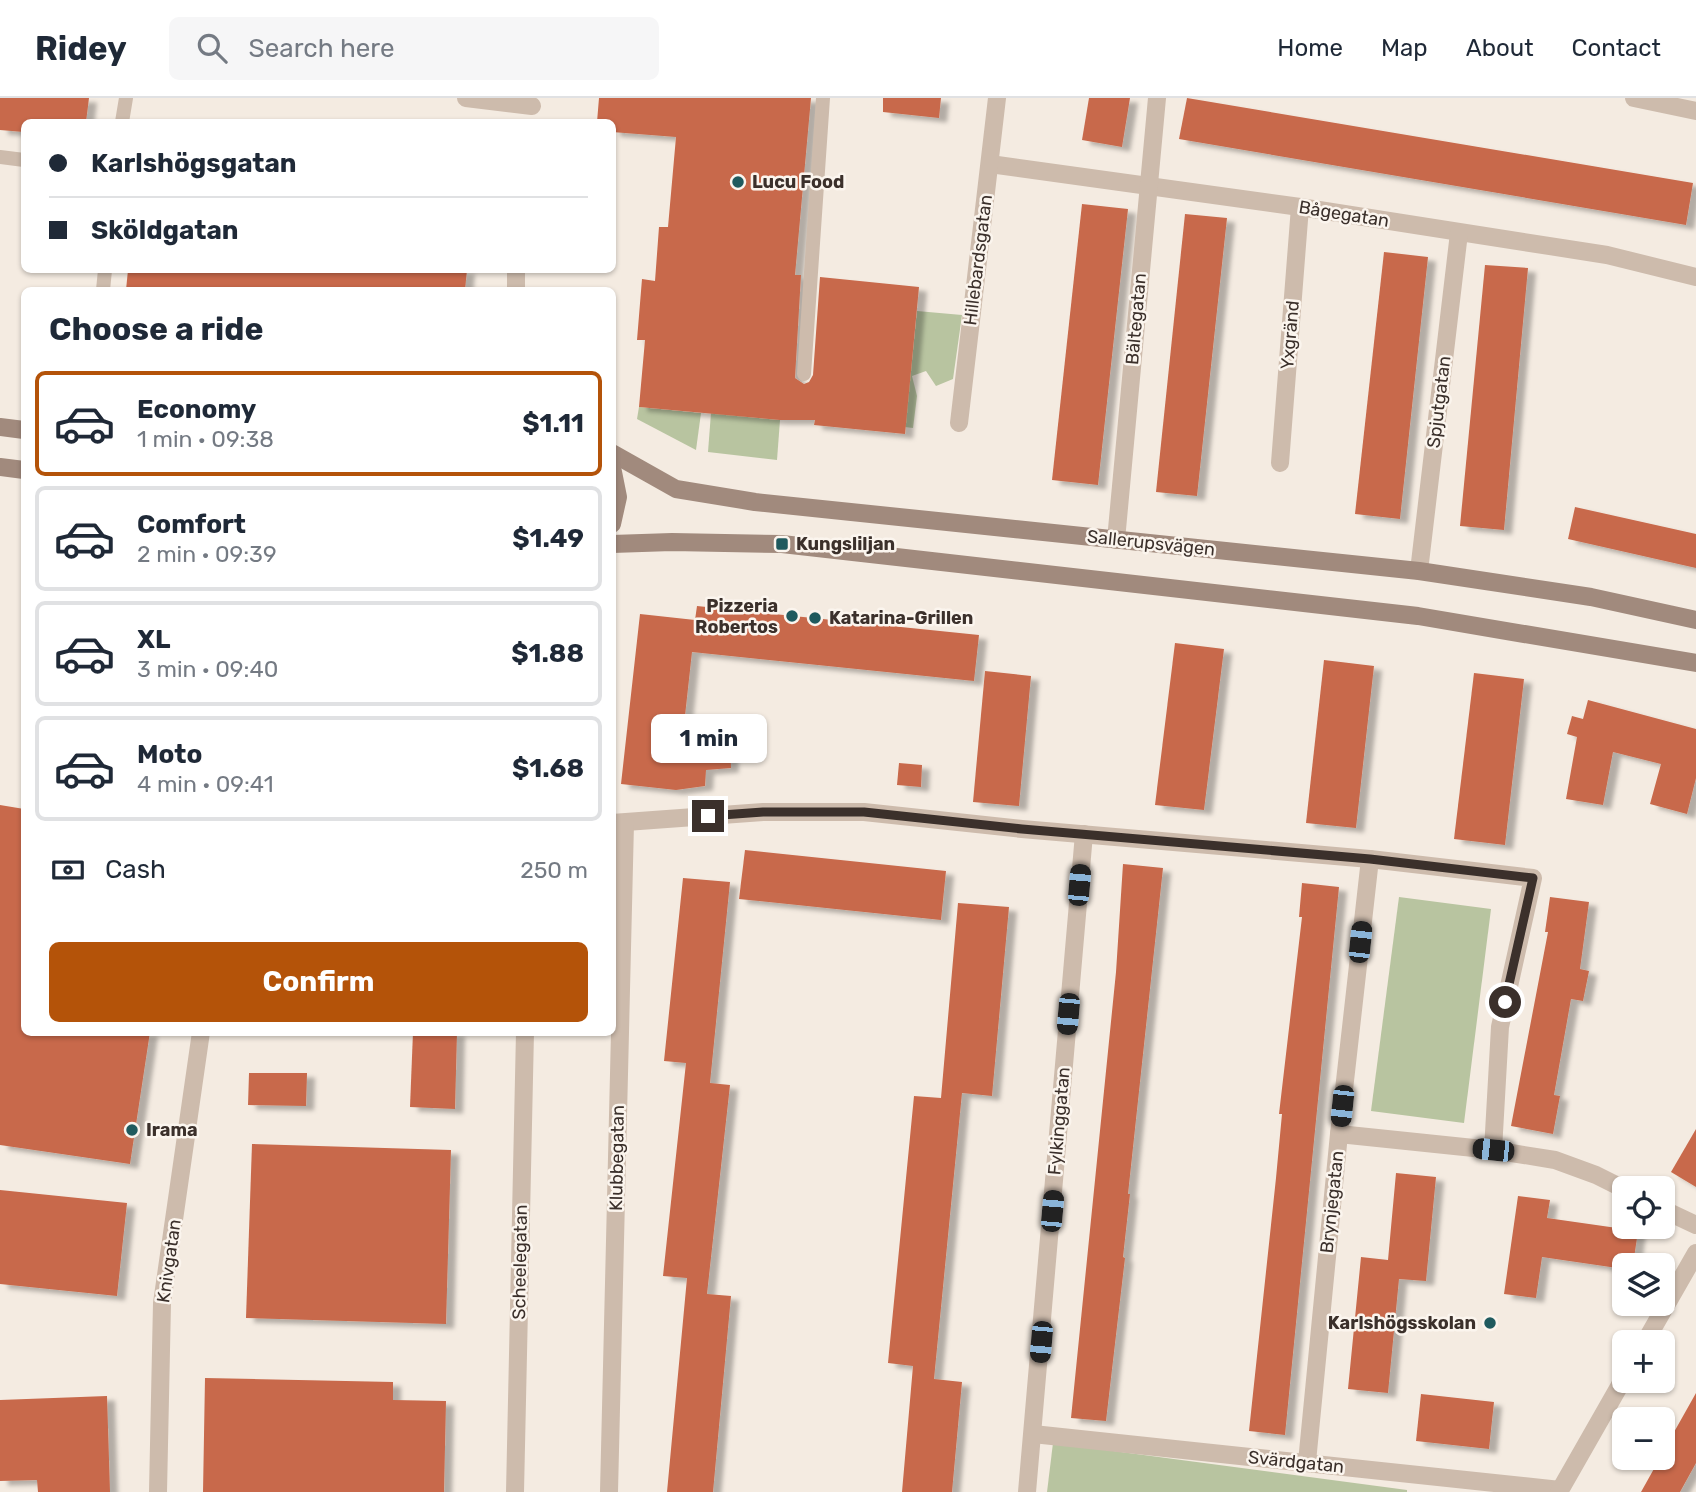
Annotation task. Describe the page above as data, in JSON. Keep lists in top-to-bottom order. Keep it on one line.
{"streets":{"main road":["Sallerupsvägen"],"street":["Bågegatan","Hillebardsgatan","Bältegatan","Yxgränd","Spjutgatan","Fylkinggatan","Klubbegatan","Brynjegatan","Knivgatan","Scheelegatan","Svärdgatan"]},"crossings":[["Bågegatan","Hillebardsgatan"],["Bågegatan","Bältegatan"],["Bågegatan","Yxgränd"],["Bågegatan","Spjutgatan"],["Bältegatan","Sallerupsvägen"],["Spjutgatan","Sallerupsvägen"],["Fylkinggatan","Svärdgatan"],["Brynjegatan","Svärdgatan"]],"places":{"other":["Lucu Food","Pizzeria Robertos","Katarina-Grillen","Irama","Karlshögsskolan"],"transit":["Kungsliljan"]},"page":{"header":"Ridey","search":"Search here","nav":["Home","Map","About","Contact"],"banner":["Karlshögsgatan","Sköldgatan"],"heading":"Choose a ride","list":[{"name":"Economy","note":"1 min · 09:38","value":"$1.11"},{"name":"Comfort","note":"2 min · 09:39","value":"$1.49"},{"name":"XL","note":"3 min · 09:40","value":"$1.88"},{"name":"Moto","note":"4 min · 09:41","value":"$1.68"}],"bubble":"1 min","pay":["Cash","250 m"],"buttons":"Confirm","map_buttons":["+","−"]}}
